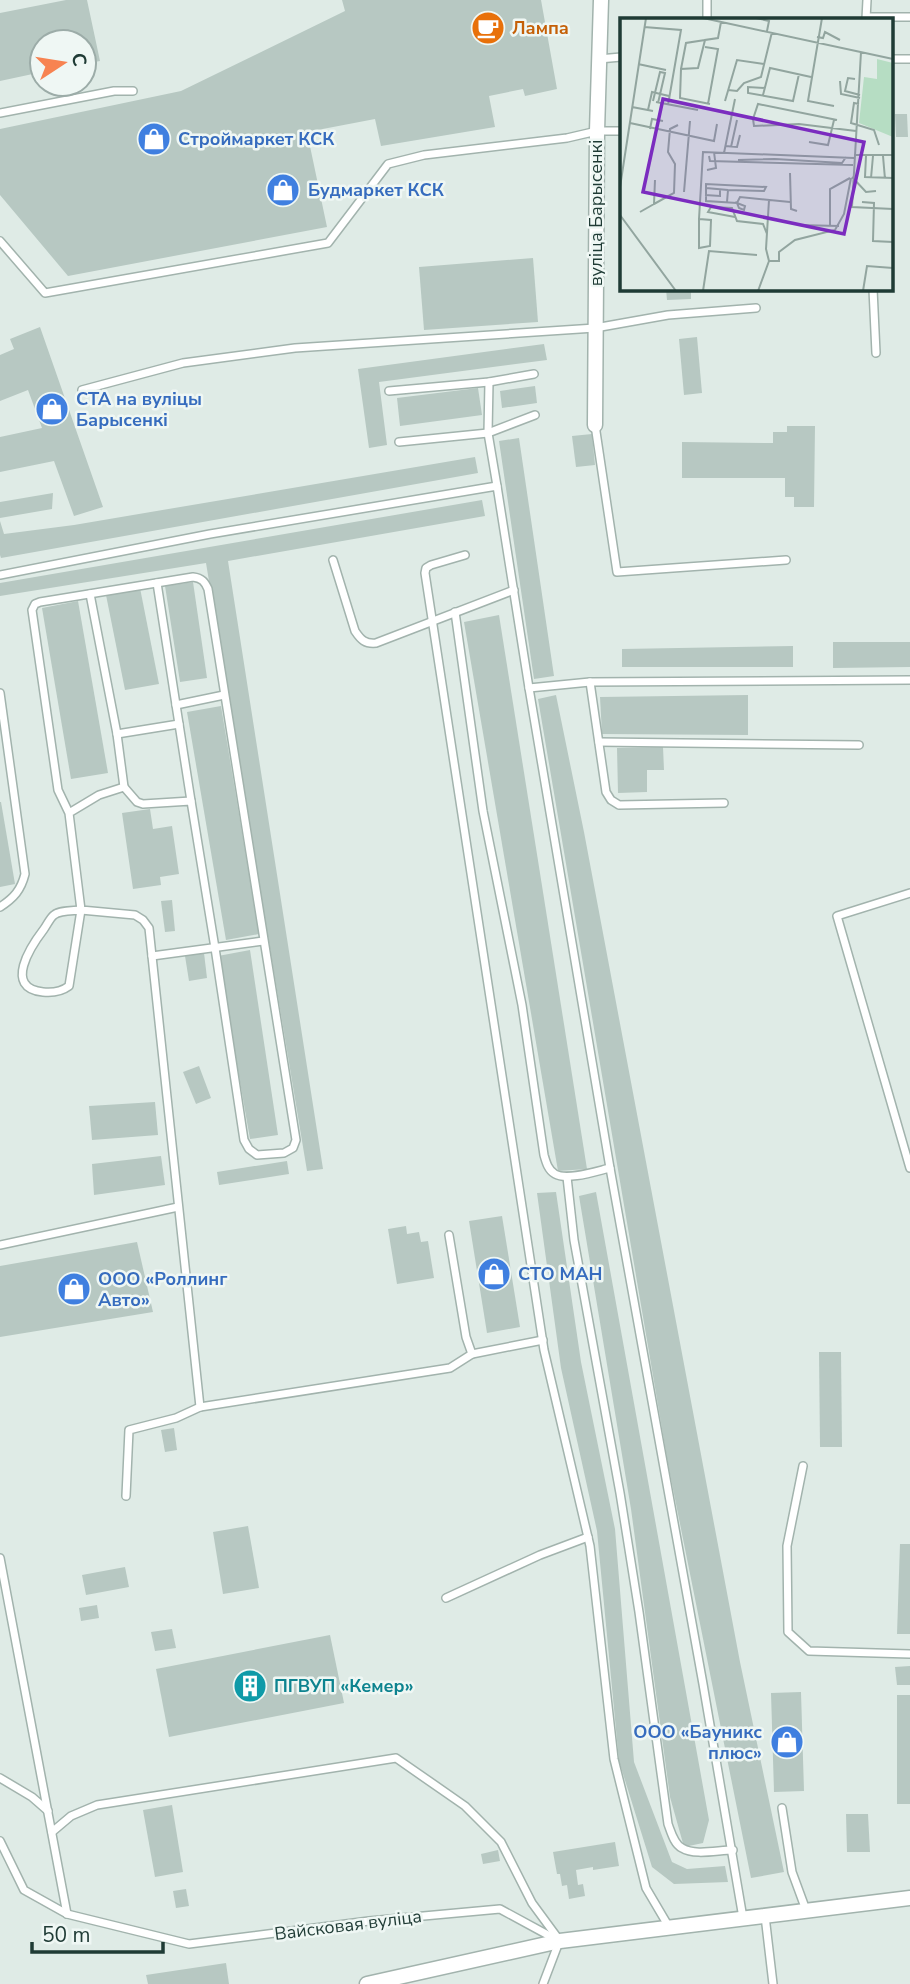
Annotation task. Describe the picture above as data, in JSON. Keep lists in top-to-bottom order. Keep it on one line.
{"streets":{"street":["вуліца Барысенкі"],"lane":["Вайсковая вуліца"]},"places":{"cafe":["Лампа"],"shop":["Строймаркет КСК","Будмаркет КСК","СТА на вуліцы Барысенкі","СТО МАН","ООО «Роллинг Авто»","ООО «Бауникс плюс»"],"building":["ПГВУП «Кемер»"]},"scale_bar":"50 m","north":"right"}
